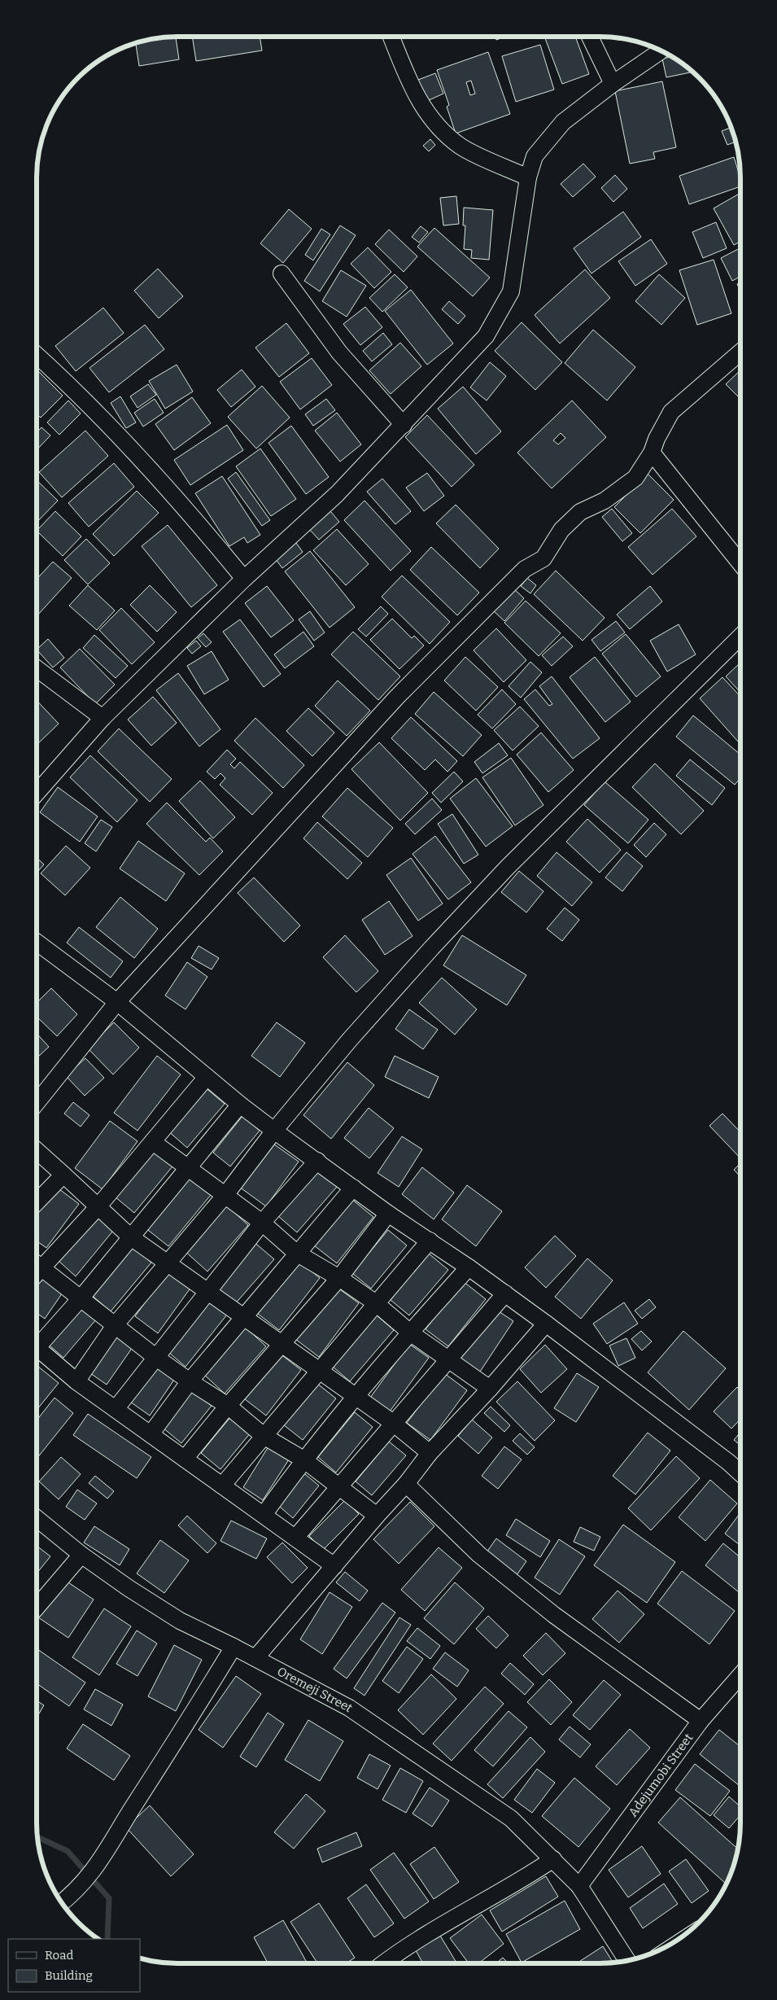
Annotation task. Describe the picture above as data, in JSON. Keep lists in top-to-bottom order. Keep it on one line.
{"streets":{"street":["Oremeji Street","Adejumobi Street"]},"crossings":[["Oremeji Street","Adejumobi Street"]],"legend":["Road","Building"]}
